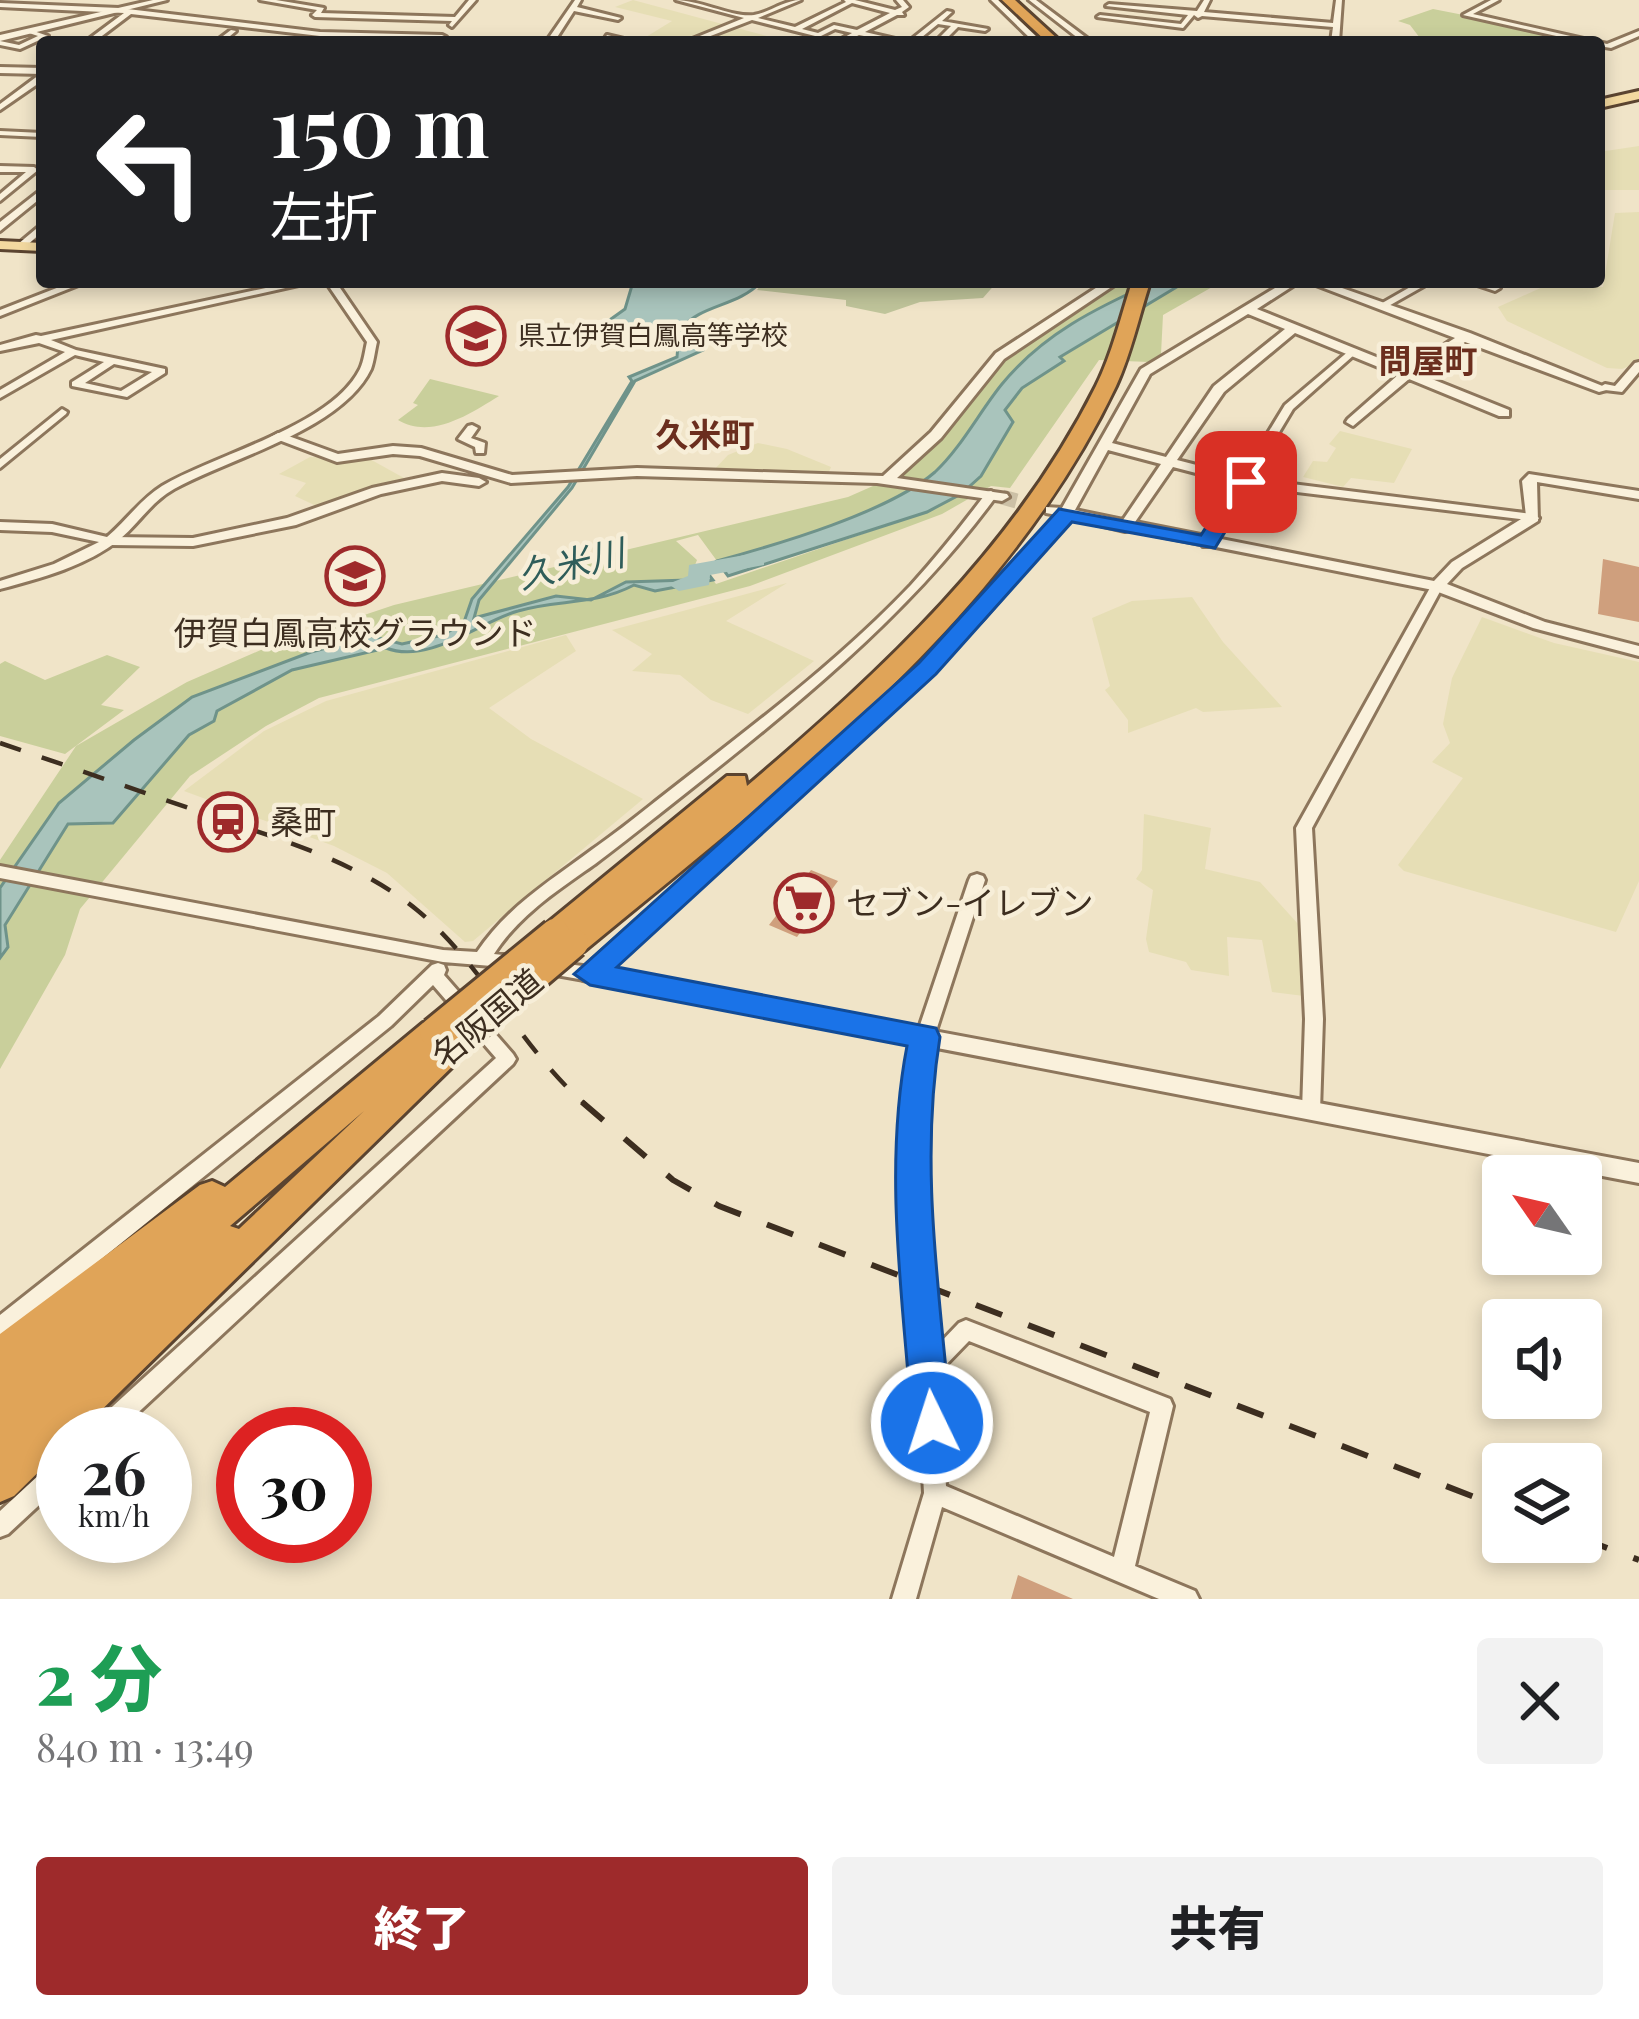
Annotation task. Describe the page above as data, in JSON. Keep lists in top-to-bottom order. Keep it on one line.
{"streets":{"highway":["名阪国道"]},"districts":["問屋町","久米町"],"water":["久米川"],"places":{"school or university":["県立伊賀白鳳高等学校","伊賀白鳳高校グラウンド"],"station":["桑町"],"supermarket":["セブン-イレブン"]},"north":"top left","page":{"turn":["150 m","左折"],"speed":"26 km/h","limit":"30","heading":["2 分","840 m · 13:49"],"buttons":["終了","共有"]}}
